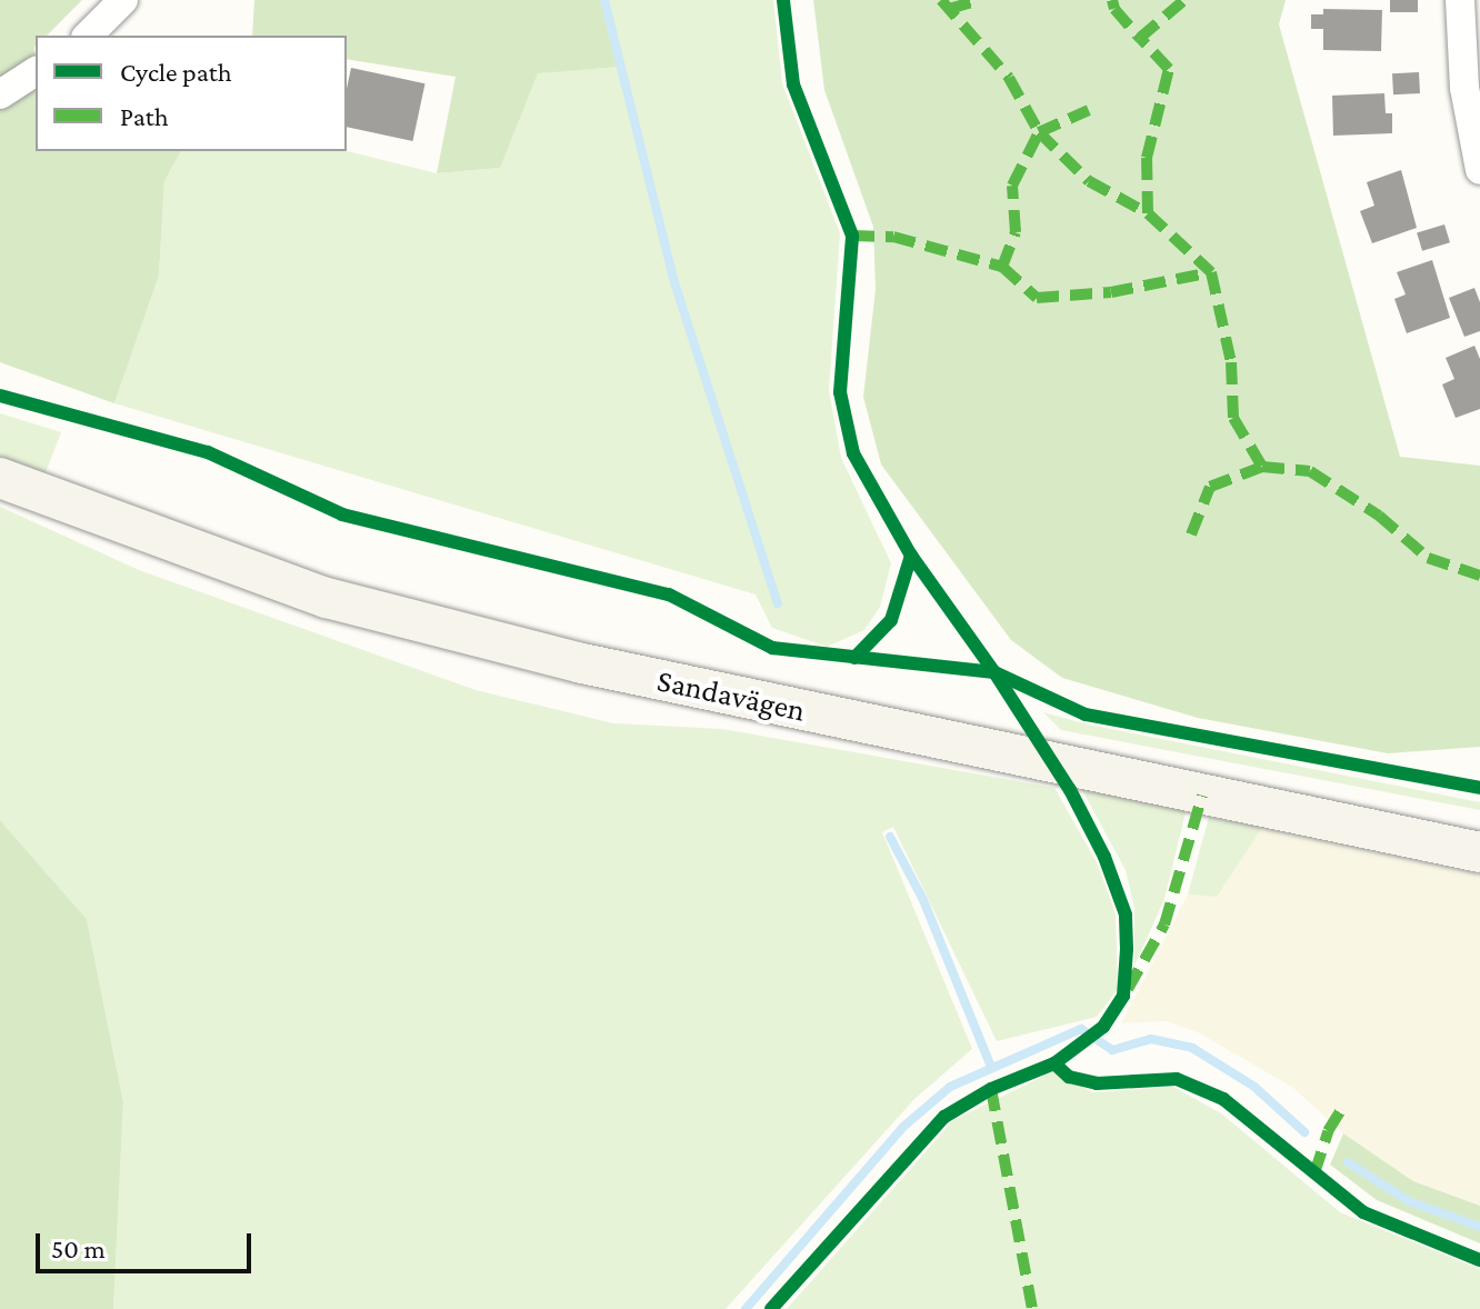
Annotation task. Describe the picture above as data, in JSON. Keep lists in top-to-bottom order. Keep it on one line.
{"streets":{"street":["Sandavägen"]},"legend":["Cycle path","Path"],"scale_bar":"50 m"}
